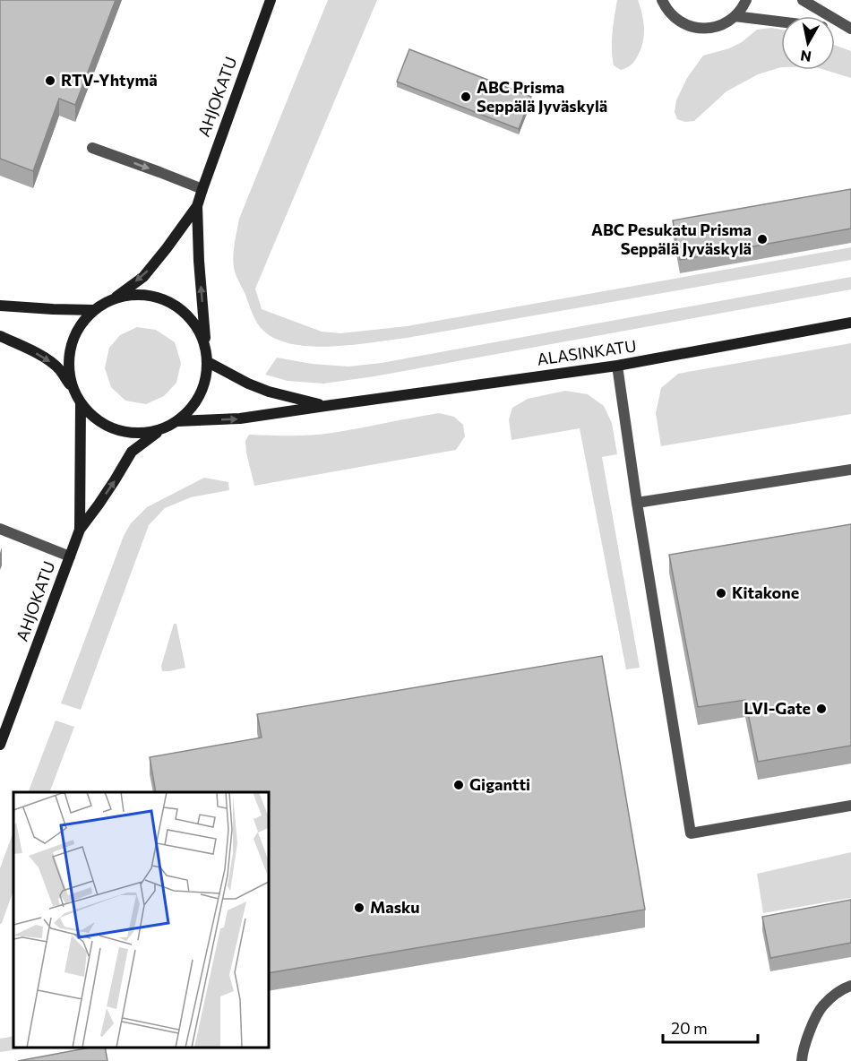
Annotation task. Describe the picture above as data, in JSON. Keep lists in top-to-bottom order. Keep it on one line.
{"streets":{"street":["AHJOKATU","ALASINKATU"]},"crossings":[["AHJOKATU","ALASINKATU"]],"places":["RTV-Yhtymä","ABC Prisma Seppälä Jyväskylä","ABC Pesukatu Prisma Seppälä Jyväskylä","Kitakone","LVI-Gate","Gigantti","Masku"],"scale_bar":"20 m","north":"bottom"}
